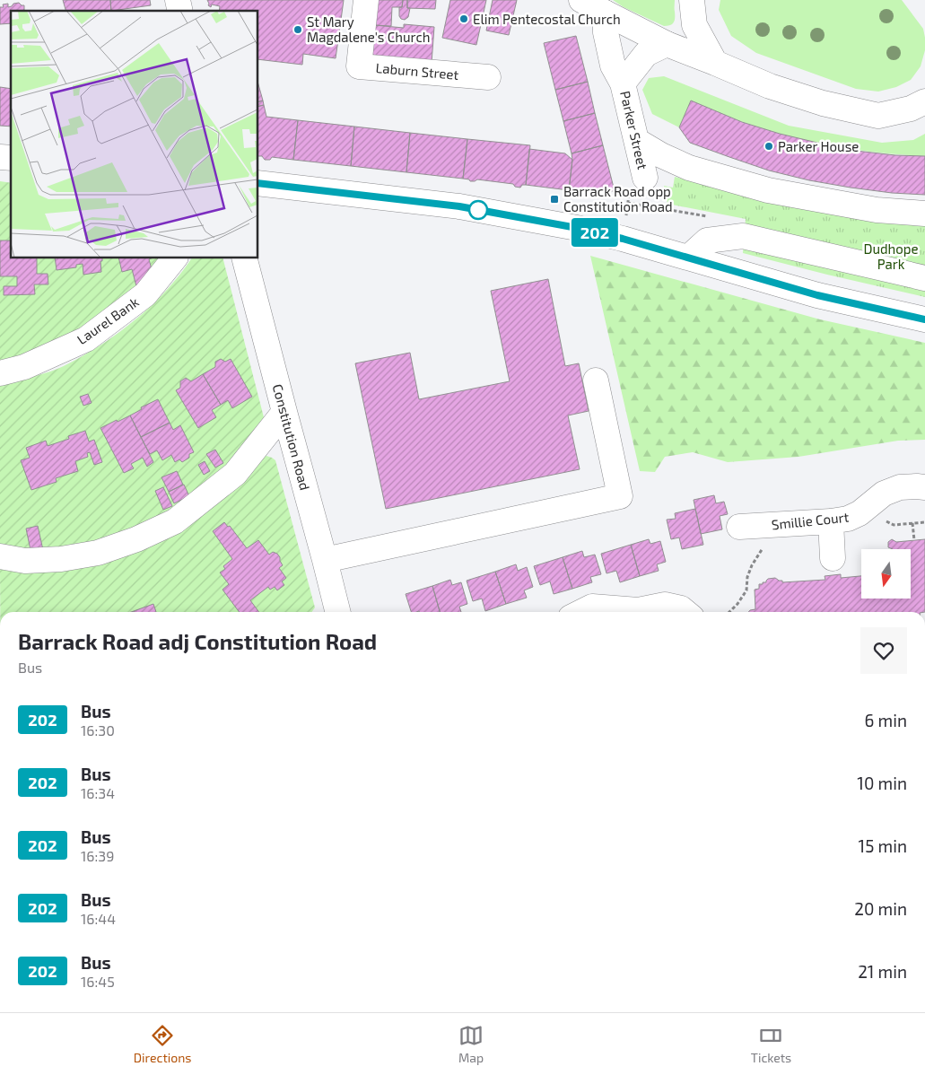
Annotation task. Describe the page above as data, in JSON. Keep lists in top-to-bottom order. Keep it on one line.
{"streets":{"street":["Laburn Street","Parker Street","Laurel Bank","Constitution Road","Smillie Court"]},"parks":["Dudhope Park"],"places":{"other":["Elim Pentecostal Church","St Mary Magdalene's Church","Parker House"],"transit":["Barrack Road opp Constitution Road"]},"lines":["bus line 202"],"north":"bottom","page":{"on_map":"202","heading":["Barrack Road adj Constitution Road","Bus"],"list":[{"mark":"202","name":"Bus","note":"16:30","value":"6 min"},{"mark":"202","name":"Bus","note":"16:34","value":"10 min"},{"mark":"202","name":"Bus","note":"16:39","value":"15 min"},{"mark":"202","name":"Bus","note":"16:44","value":"20 min"},{"mark":"202","name":"Bus","note":"16:45","value":"21 min"}],"tabs":["Directions","Map","Tickets"]}}
